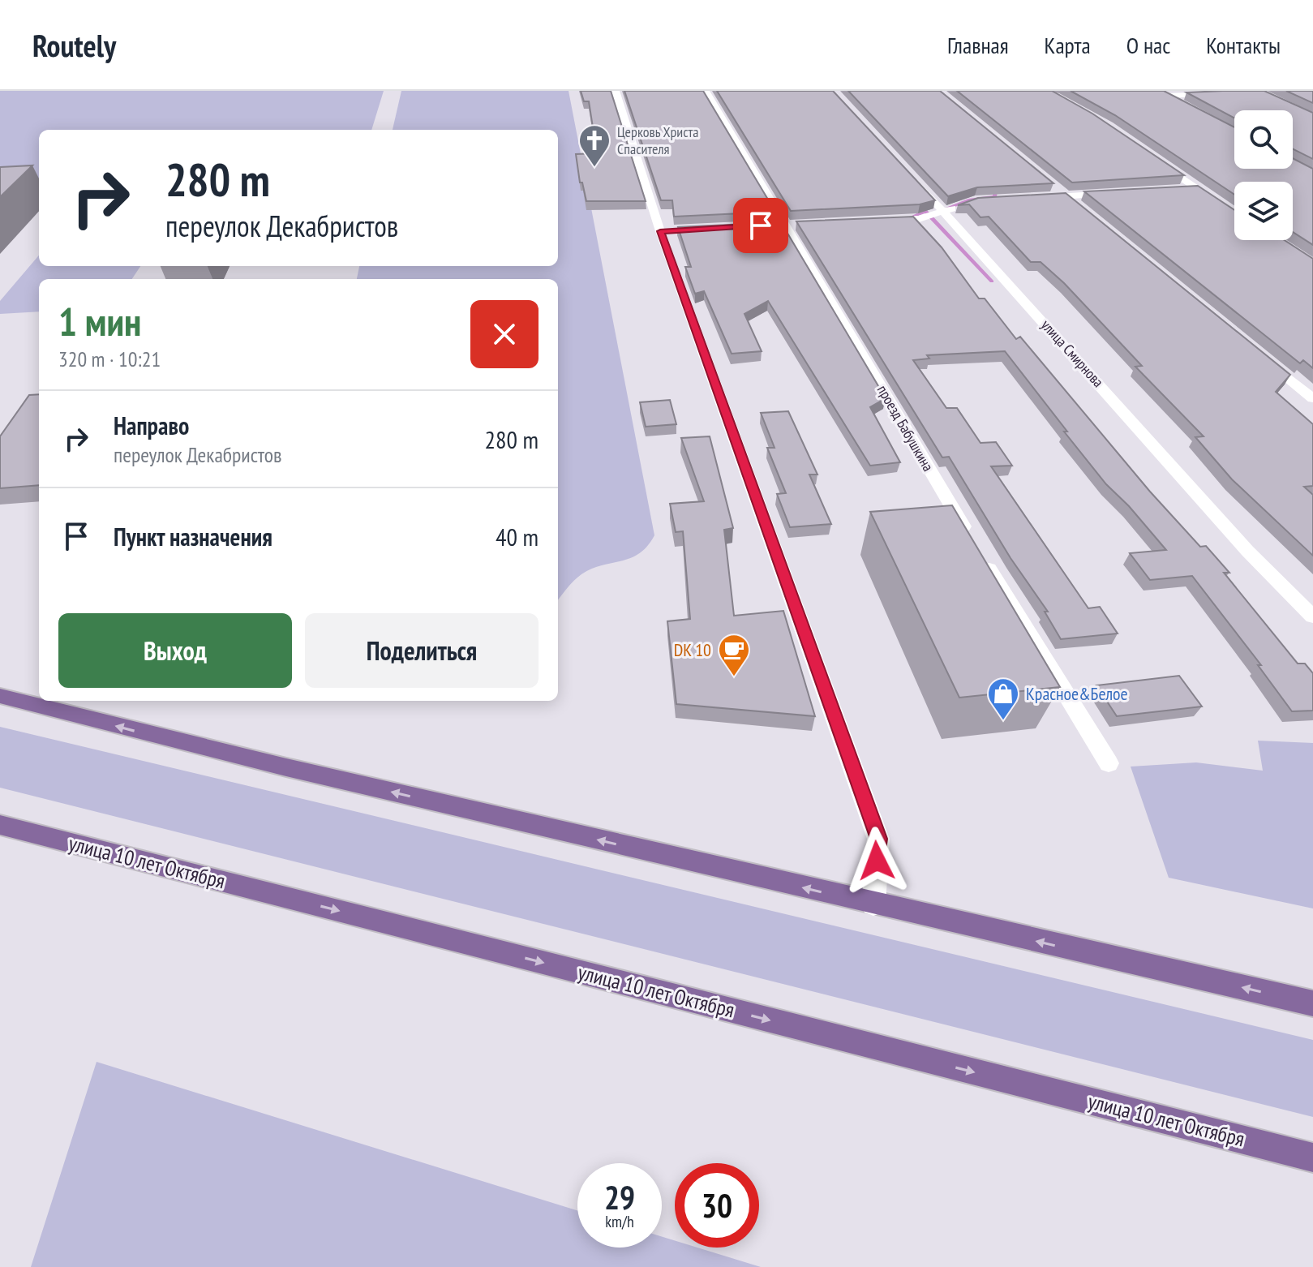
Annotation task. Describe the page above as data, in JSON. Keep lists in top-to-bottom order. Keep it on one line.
{"streets":{"main road":["улица 10 лет Октября"],"street":["улица Смирнова","проезд Бабушкина"]},"places":{"church":["Церковь Христа Спасителя"],"cafe":["DK 10"],"shop":["Красное&Белое"]},"page":{"header":"Routely","nav":["Главная","Карта","О нас","Контакты"],"turn":["280 m","переулок Декабристов"],"heading":["1 мин","320 m · 10:21"],"list":[{"name":"Направо","note":"переулок Декабристов","value":"280 m"},{"name":"Пункт назначения","value":"40 m"}],"buttons":["Выход","Поделиться"],"speed":"29 km/h","limit":"30"}}
